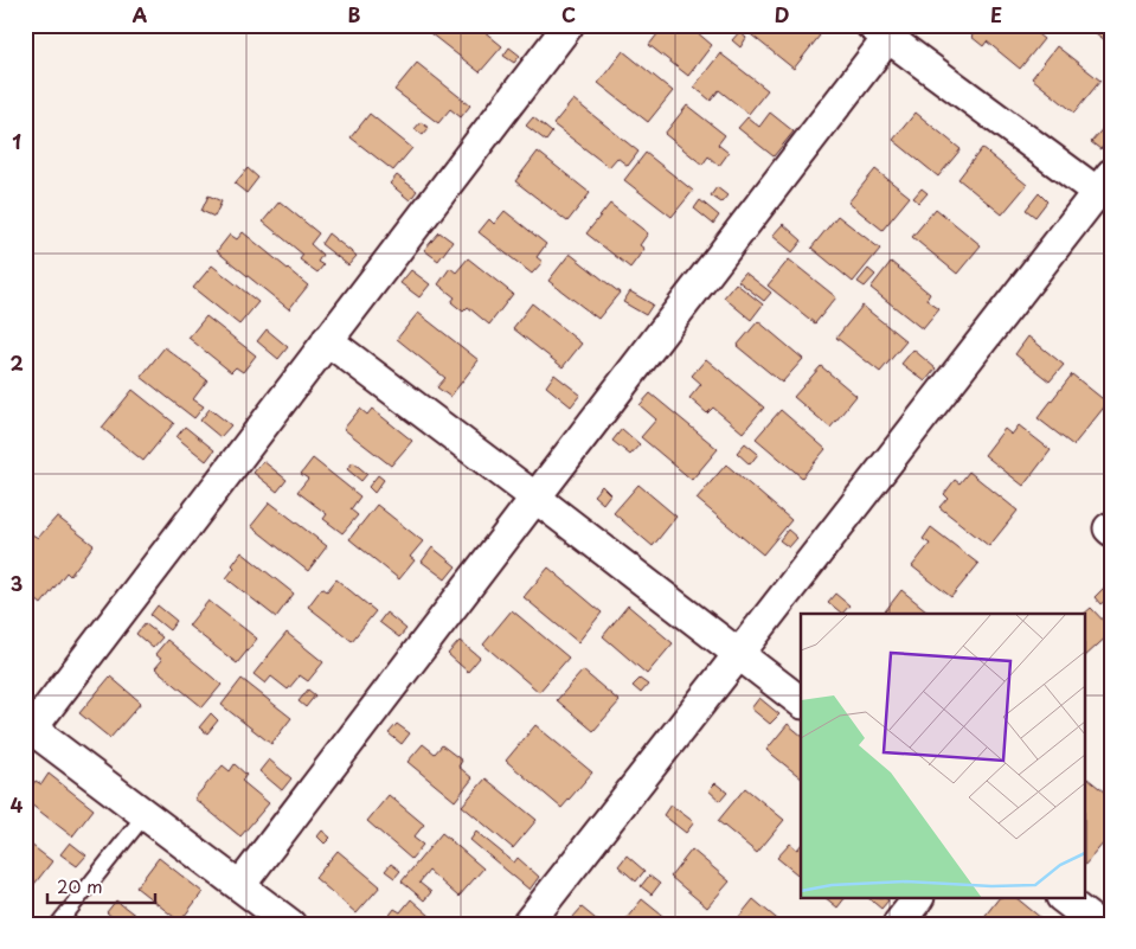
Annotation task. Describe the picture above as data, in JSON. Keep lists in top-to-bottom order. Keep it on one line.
{"scale_bar":"20 m","grid":{"columns":["A","B","C","D","E"],"rows":["1","2","3","4"]}}
